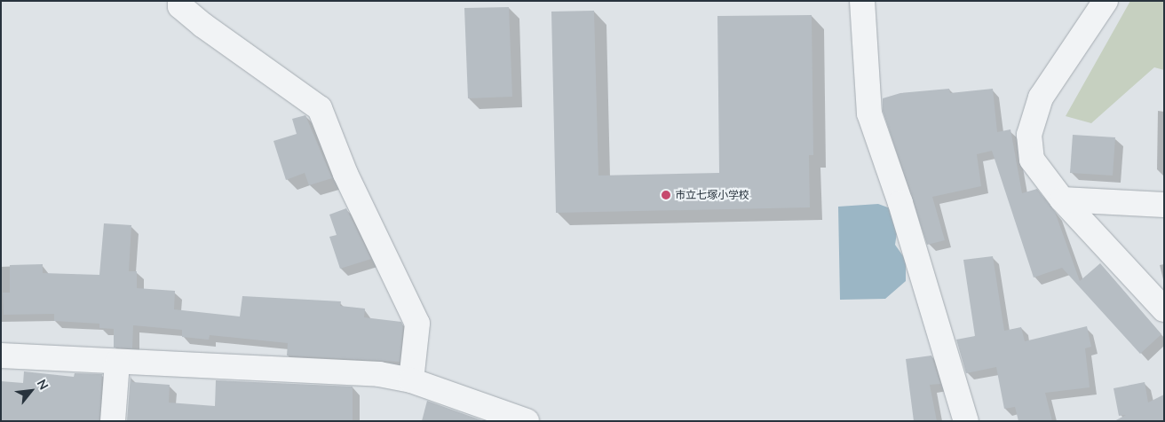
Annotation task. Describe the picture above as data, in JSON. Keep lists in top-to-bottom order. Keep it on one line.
{"places":["市立七塚小学校"],"north":"top right"}
